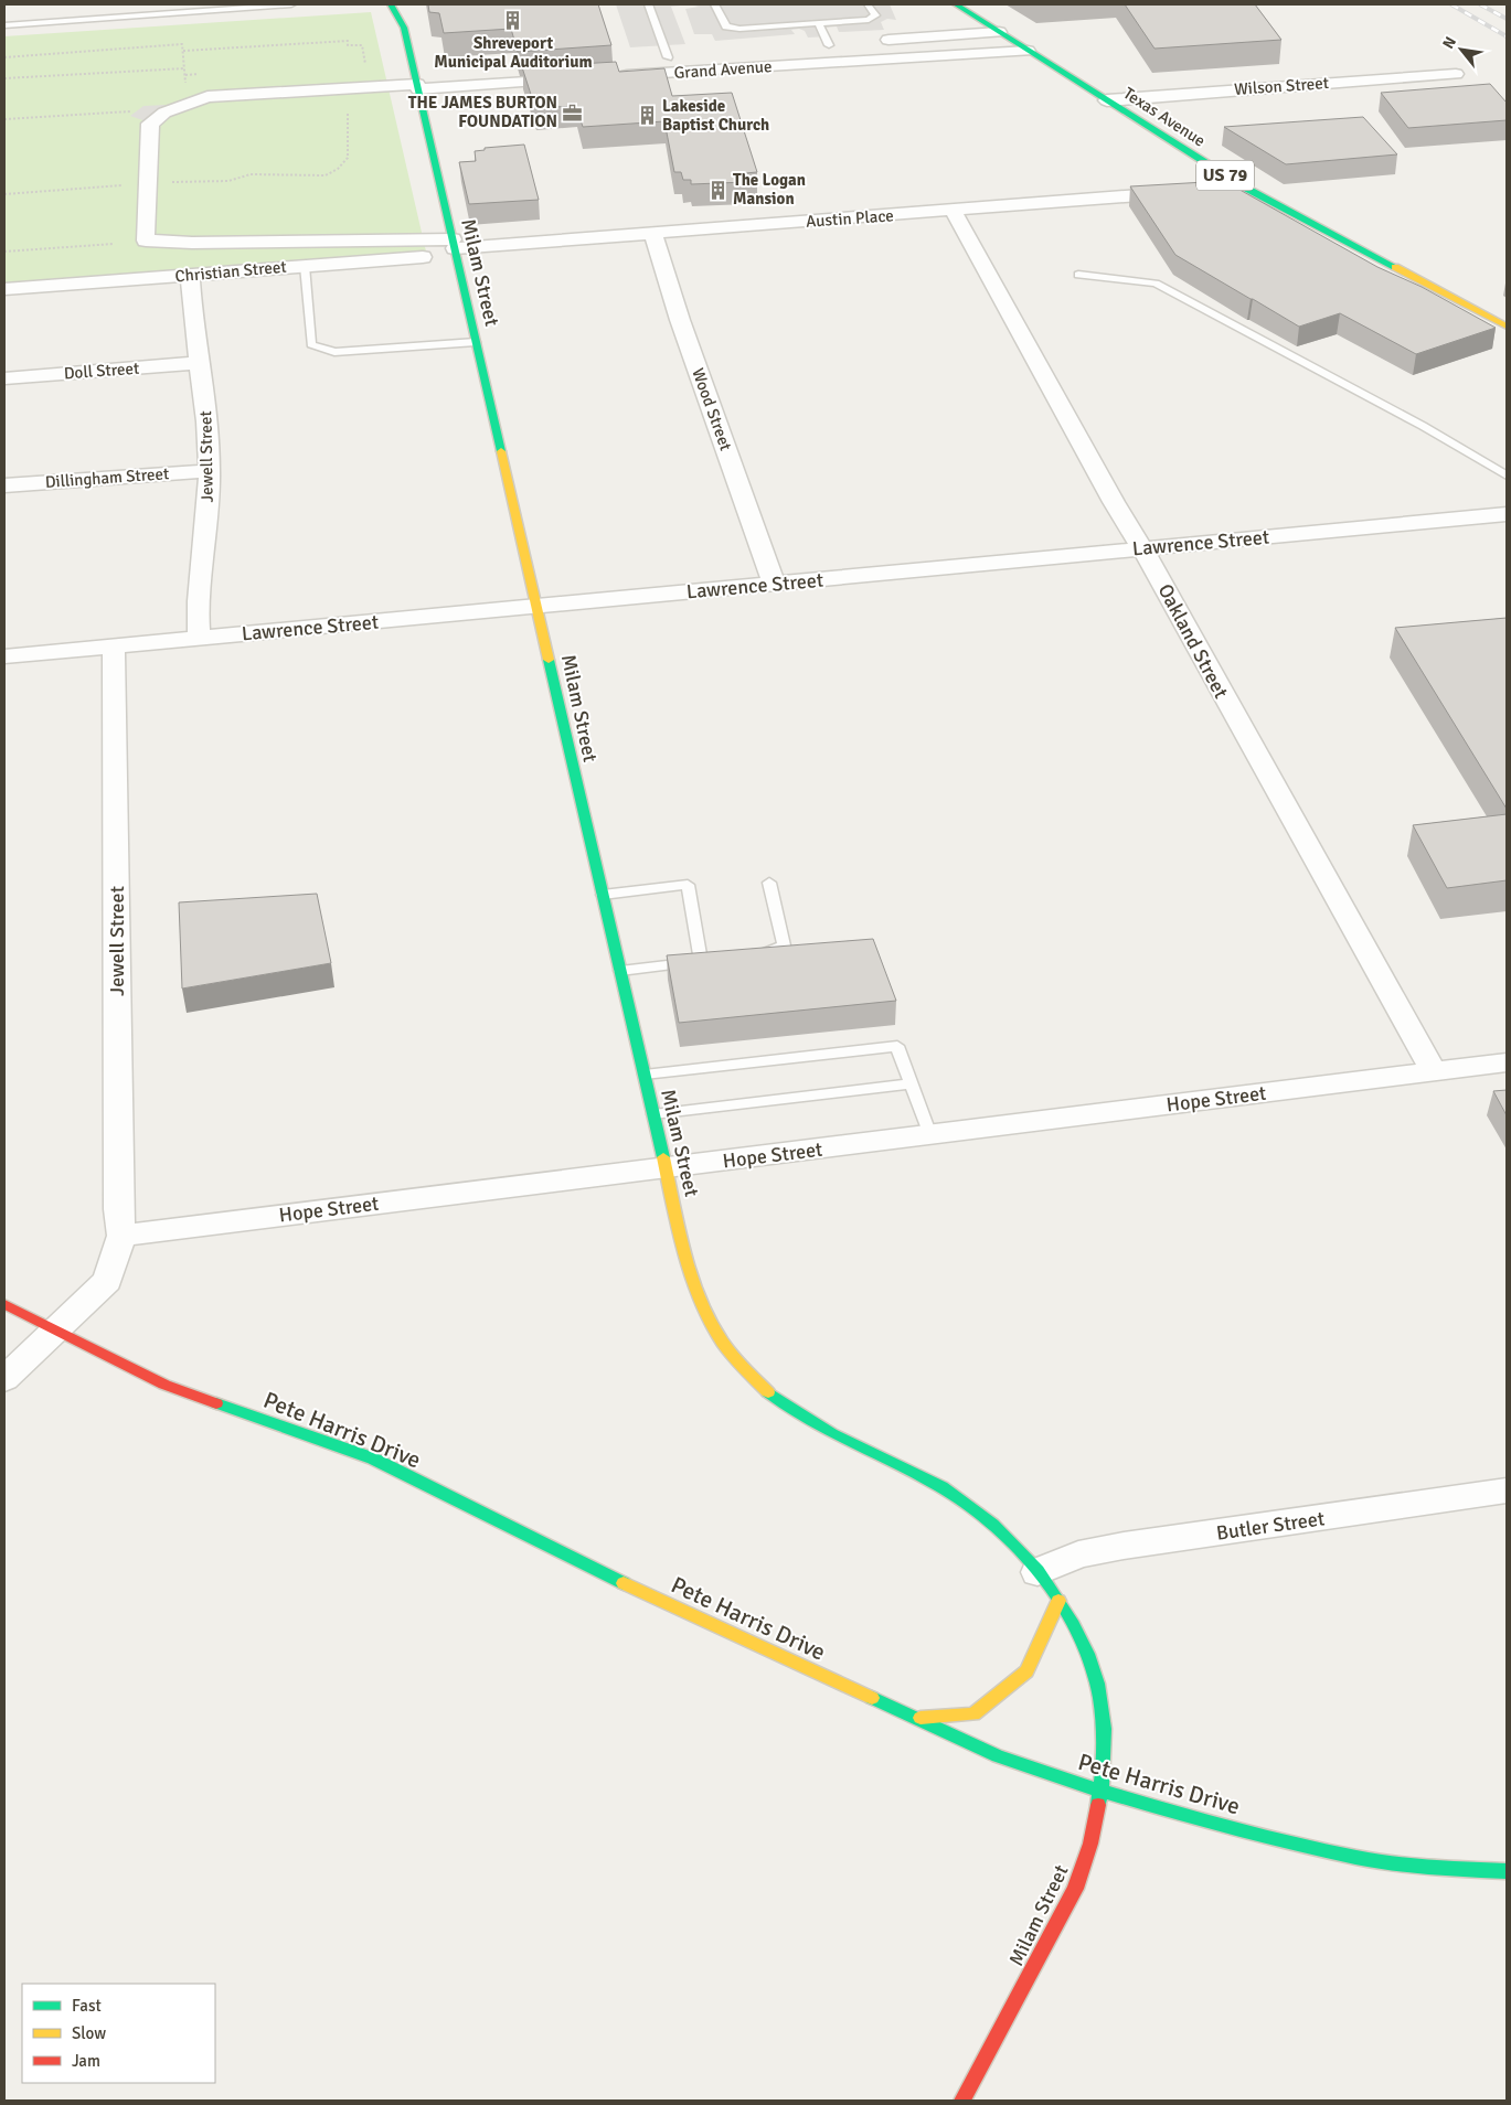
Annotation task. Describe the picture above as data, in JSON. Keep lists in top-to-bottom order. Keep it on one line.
{"streets":{"street":["Grand Avenue","Wilson Street","Texas Avenue","US 79","Austin Place","Christian Street","Milam Street","Doll Street","Wood Street","Jewell Street","Dillingham Street","Lawrence Street","Oakland Street","Hope Street","Pete Harris Drive","Butler Street"]},"crossings":[["Grand Avenue","Texas Avenue"],["Wilson Street","Texas Avenue"],["Austin Place","Christian Street"],["Austin Place","Milam Street"],["Austin Place","Wood Street"],["Austin Place","Oakland Street"],["Christian Street","Milam Street"],["Christian Street","Jewell Street"],["Milam Street","Lawrence Street"],["Milam Street","Hope Street"],["Milam Street","Pete Harris Drive"],["Milam Street","Butler Street"],["Doll Street","Jewell Street"],["Wood Street","Lawrence Street"],["Jewell Street","Dillingham Street"],["Jewell Street","Lawrence Street"],["Jewell Street","Hope Street"],["Lawrence Street","Oakland Street"],["Oakland Street","Hope Street"]],"places":{"building":["Shreveport Municipal Auditorium","Lakeside Baptist Church","The Logan Mansion"],"office":["THE JAMES BURTON FOUNDATION"]},"legend":["Fast","Slow","Jam"],"north":"top left"}
